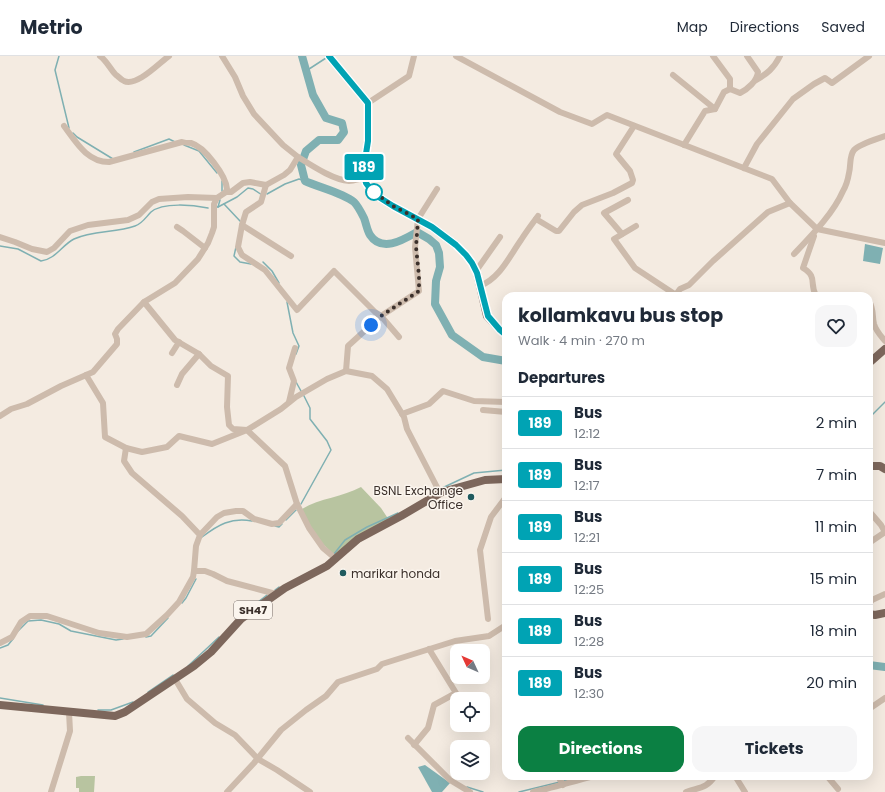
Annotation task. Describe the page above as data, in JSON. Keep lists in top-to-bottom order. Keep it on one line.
{"streets":{"main road":["SH47"]},"places":["BSNL Exchange Office","marikar honda"],"lines":["bus line 189"],"north":"top left","page":{"header":"Metrio","nav":["Map","Directions","Saved"],"on_map":"189","heading":[["kollamkavu bus stop","Walk · 4 min · 270 m"],"Departures"],"list":[{"mark":"189","name":"Bus","note":"12:12","value":"2 min"},{"mark":"189","name":"Bus","note":"12:17","value":"7 min"},{"mark":"189","name":"Bus","note":"12:21","value":"11 min"},{"mark":"189","name":"Bus","note":"12:25","value":"15 min"},{"mark":"189","name":"Bus","note":"12:28","value":"18 min"},{"mark":"189","name":"Bus","note":"12:30","value":"20 min"}],"buttons":["Directions","Tickets"]}}
